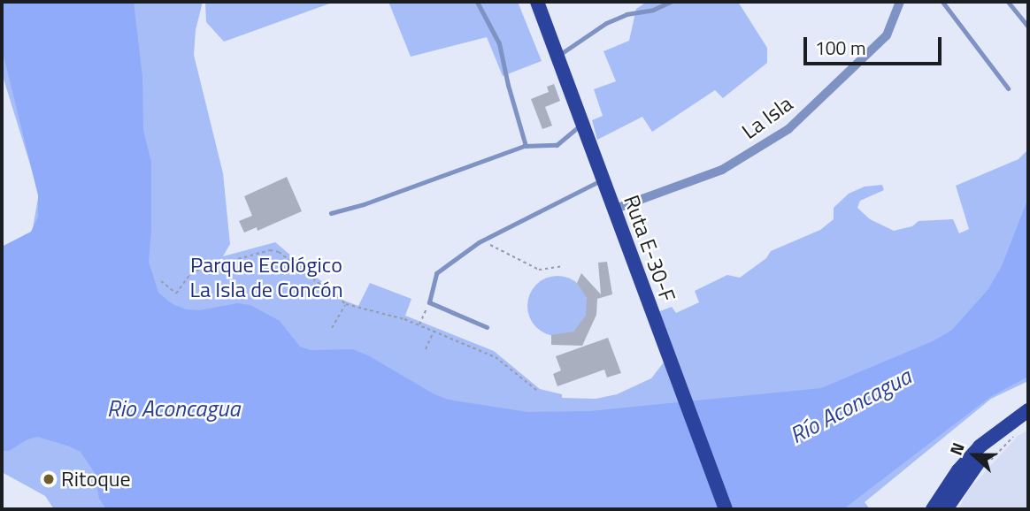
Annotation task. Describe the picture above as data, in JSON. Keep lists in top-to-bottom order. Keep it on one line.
{"streets":{"main road":["Ruta E-30-F"],"street":["La Isla"]},"crossings":[["La Isla","Ruta E-30-F"]],"water":["Río Aconcagua","Rio Aconcagua"],"parks":["Parque Ecológico La Isla de Concón"],"places":["Ritoque"],"scale_bar":"100 m","north":"left"}
